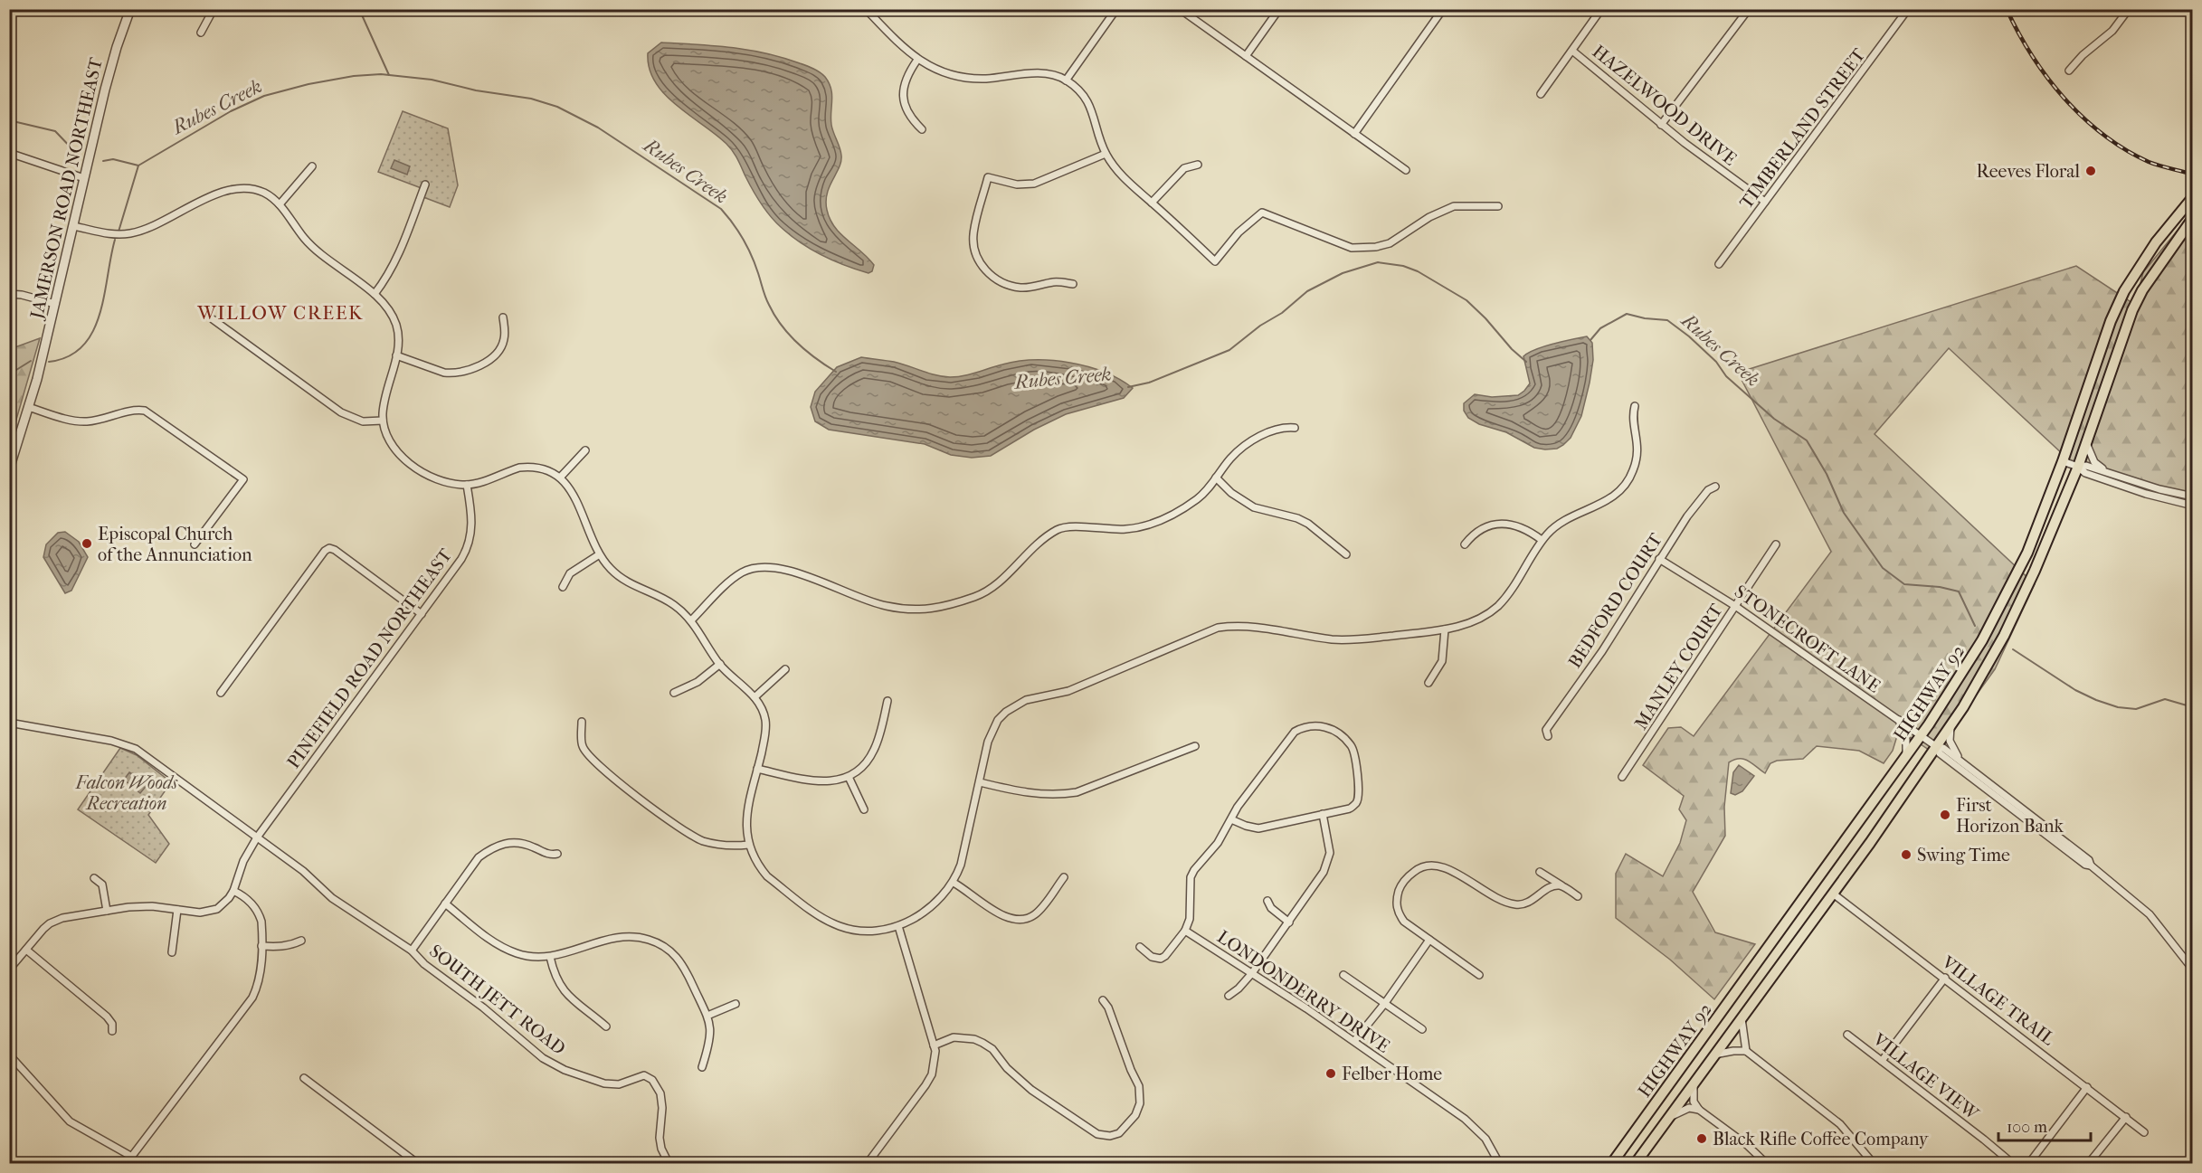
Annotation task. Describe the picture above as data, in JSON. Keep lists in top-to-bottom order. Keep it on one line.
{"streets":{"main road":["HIGHWAY 92"],"street":["HAZELWOOD DRIVE","TIMBERLAND STREET","JAMERSON ROAD NORTHEAST","BEDFORD COURT","STONECROFT LANE","PINEFIELD ROAD NORTHEAST","MANLEY COURT","LONDONDERRY DRIVE","SOUTH JETT ROAD","VILLAGE TRAIL","VILLAGE VIEW"]},"crossings":[["HAZELWOOD DRIVE","TIMBERLAND STREET"],["BEDFORD COURT","STONECROFT LANE"],["STONECROFT LANE","MANLEY COURT"],["STONECROFT LANE","HIGHWAY 92"],["PINEFIELD ROAD NORTHEAST","SOUTH JETT ROAD"],["HIGHWAY 92","VILLAGE TRAIL"]],"districts":["WILLOW CREEK"],"water":["Rubes Creek"],"parks":["Falcon Woods Recreation"],"places":["Reeves Floral","Episcopal Church of the Annunciation","First Horizon Bank","Swing Time","Felber Home","Black Rifle Coffee Company"],"scale_bar":"100 m"}
